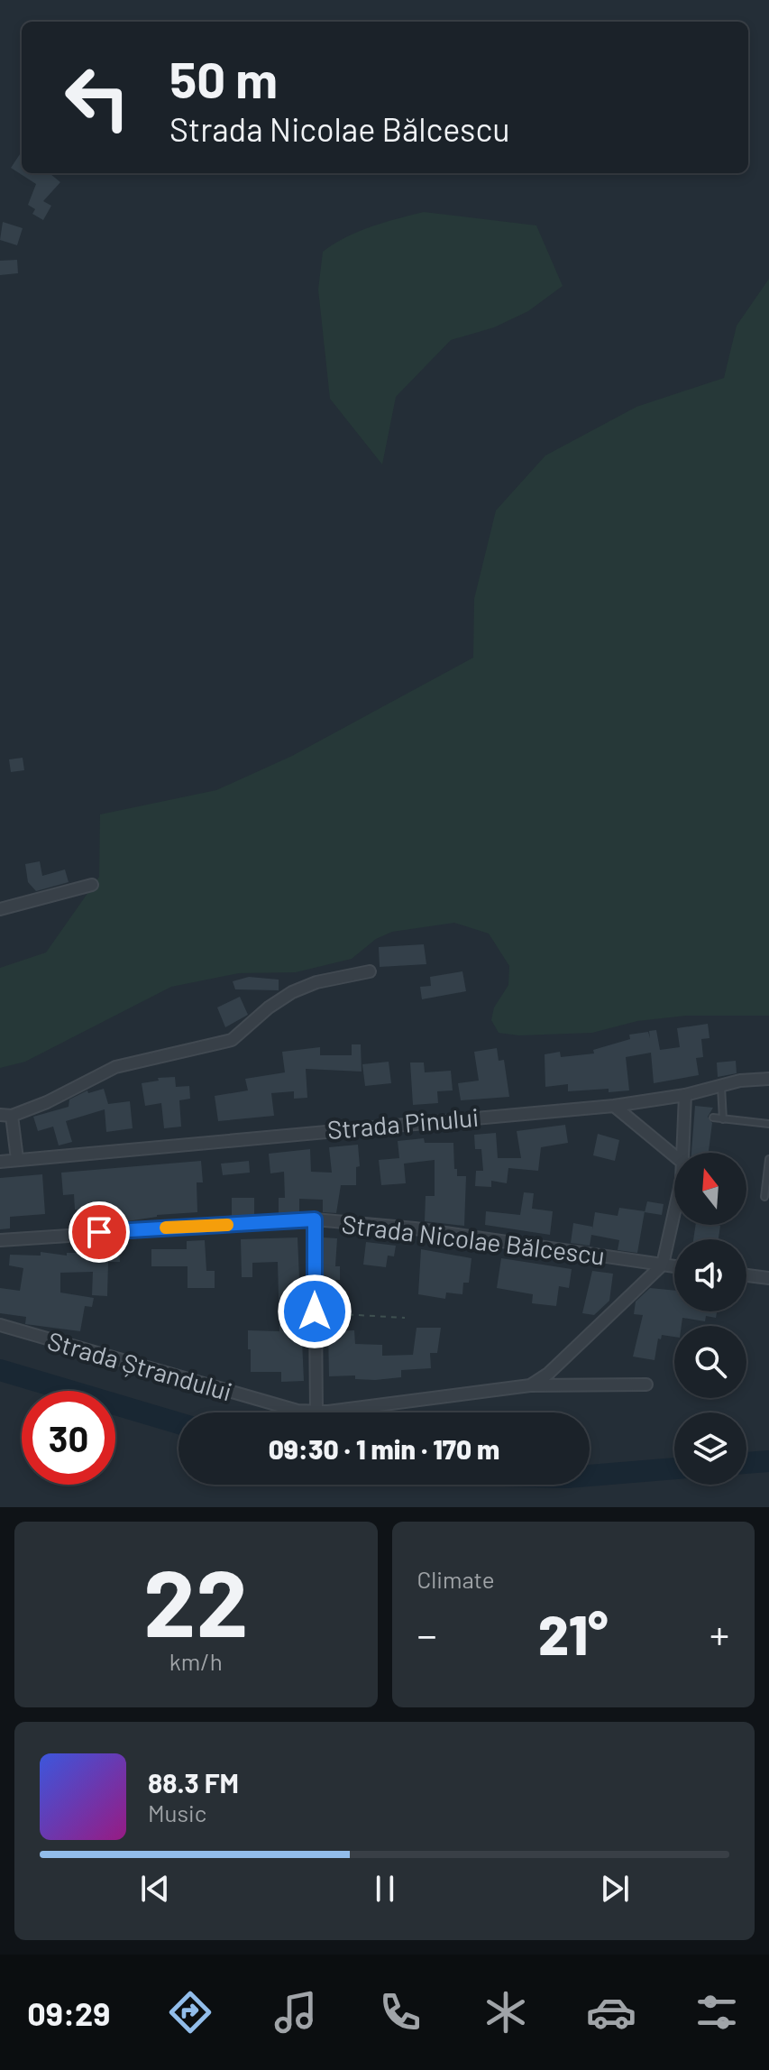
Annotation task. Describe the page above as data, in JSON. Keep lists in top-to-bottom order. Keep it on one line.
{"streets":{"street":["Strada Pinului","Strada Nicolae Bălcescu","Strada Ștrandului"]},"north":"top","page":{"turn":["50 m","Strada Nicolae Bălcescu"],"limit":"30","trip":"09:30 · 1 min · 170 m","tile":[["22","km/h"],"Climate"],"heat":["−","21°","+"],"song":["88.3 FM","Music"],"tabs":"09:29"}}
